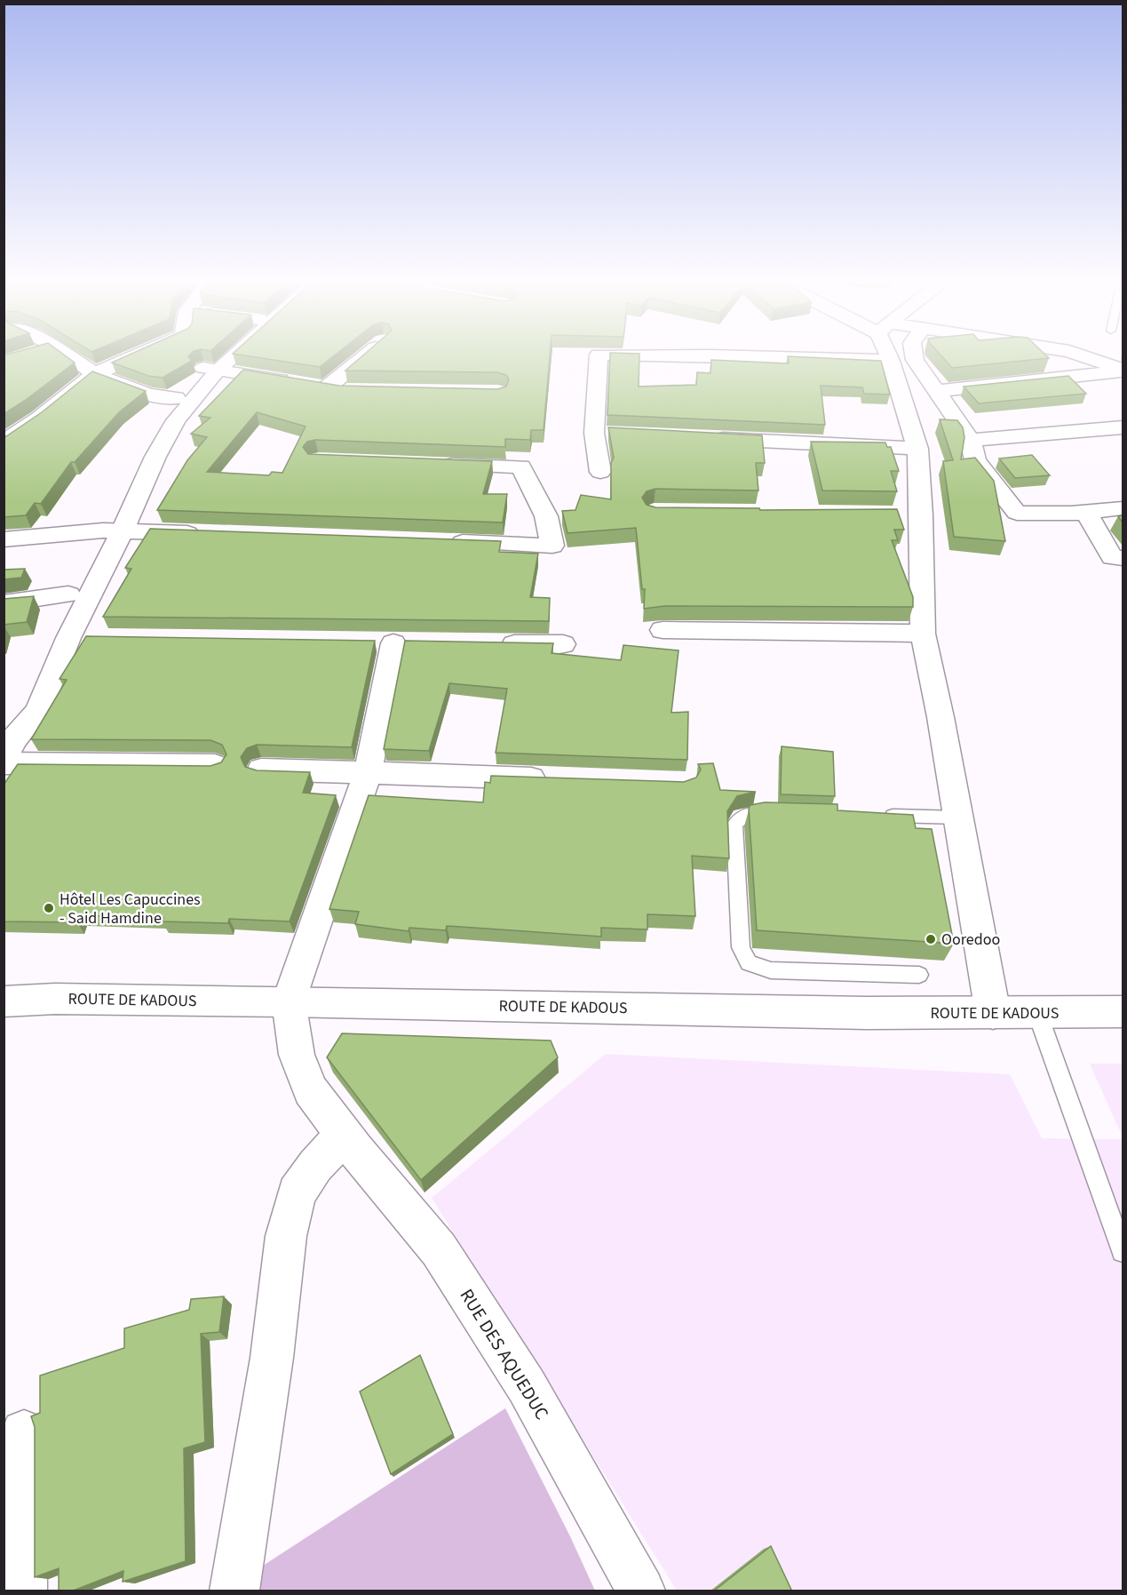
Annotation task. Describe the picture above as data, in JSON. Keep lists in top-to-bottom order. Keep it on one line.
{"streets":{"street":["ROUTE DE KADOUS","RUE DES AQUEDUC"]},"crossings":[["ROUTE DE KADOUS","RUE DES AQUEDUC"]],"places":["Hôtel Les Capuccines - Said Hamdine","Ooredoo"]}
